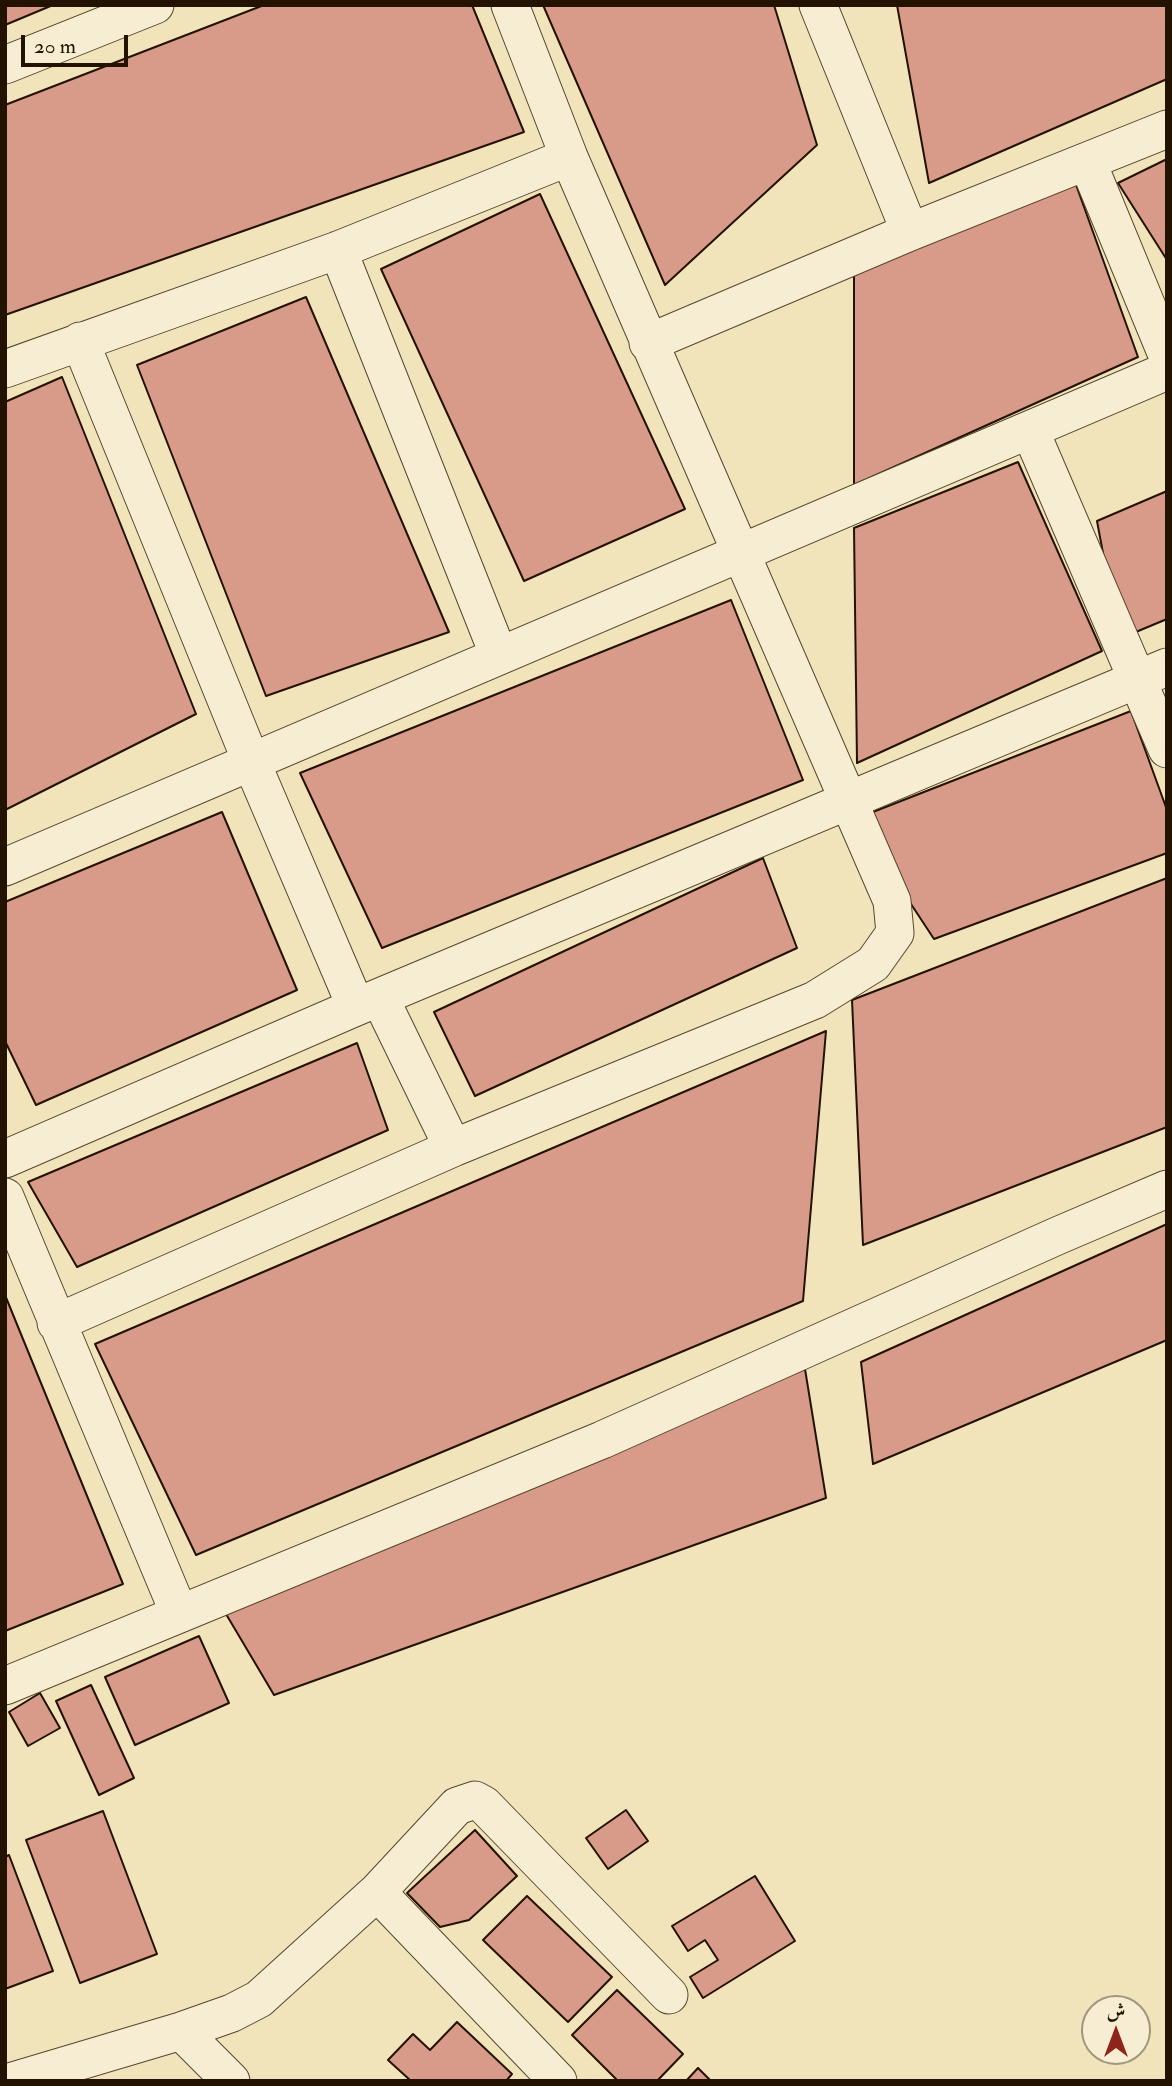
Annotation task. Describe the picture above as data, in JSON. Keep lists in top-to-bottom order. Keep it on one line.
{"scale_bar":"20 m","north":"top"}
